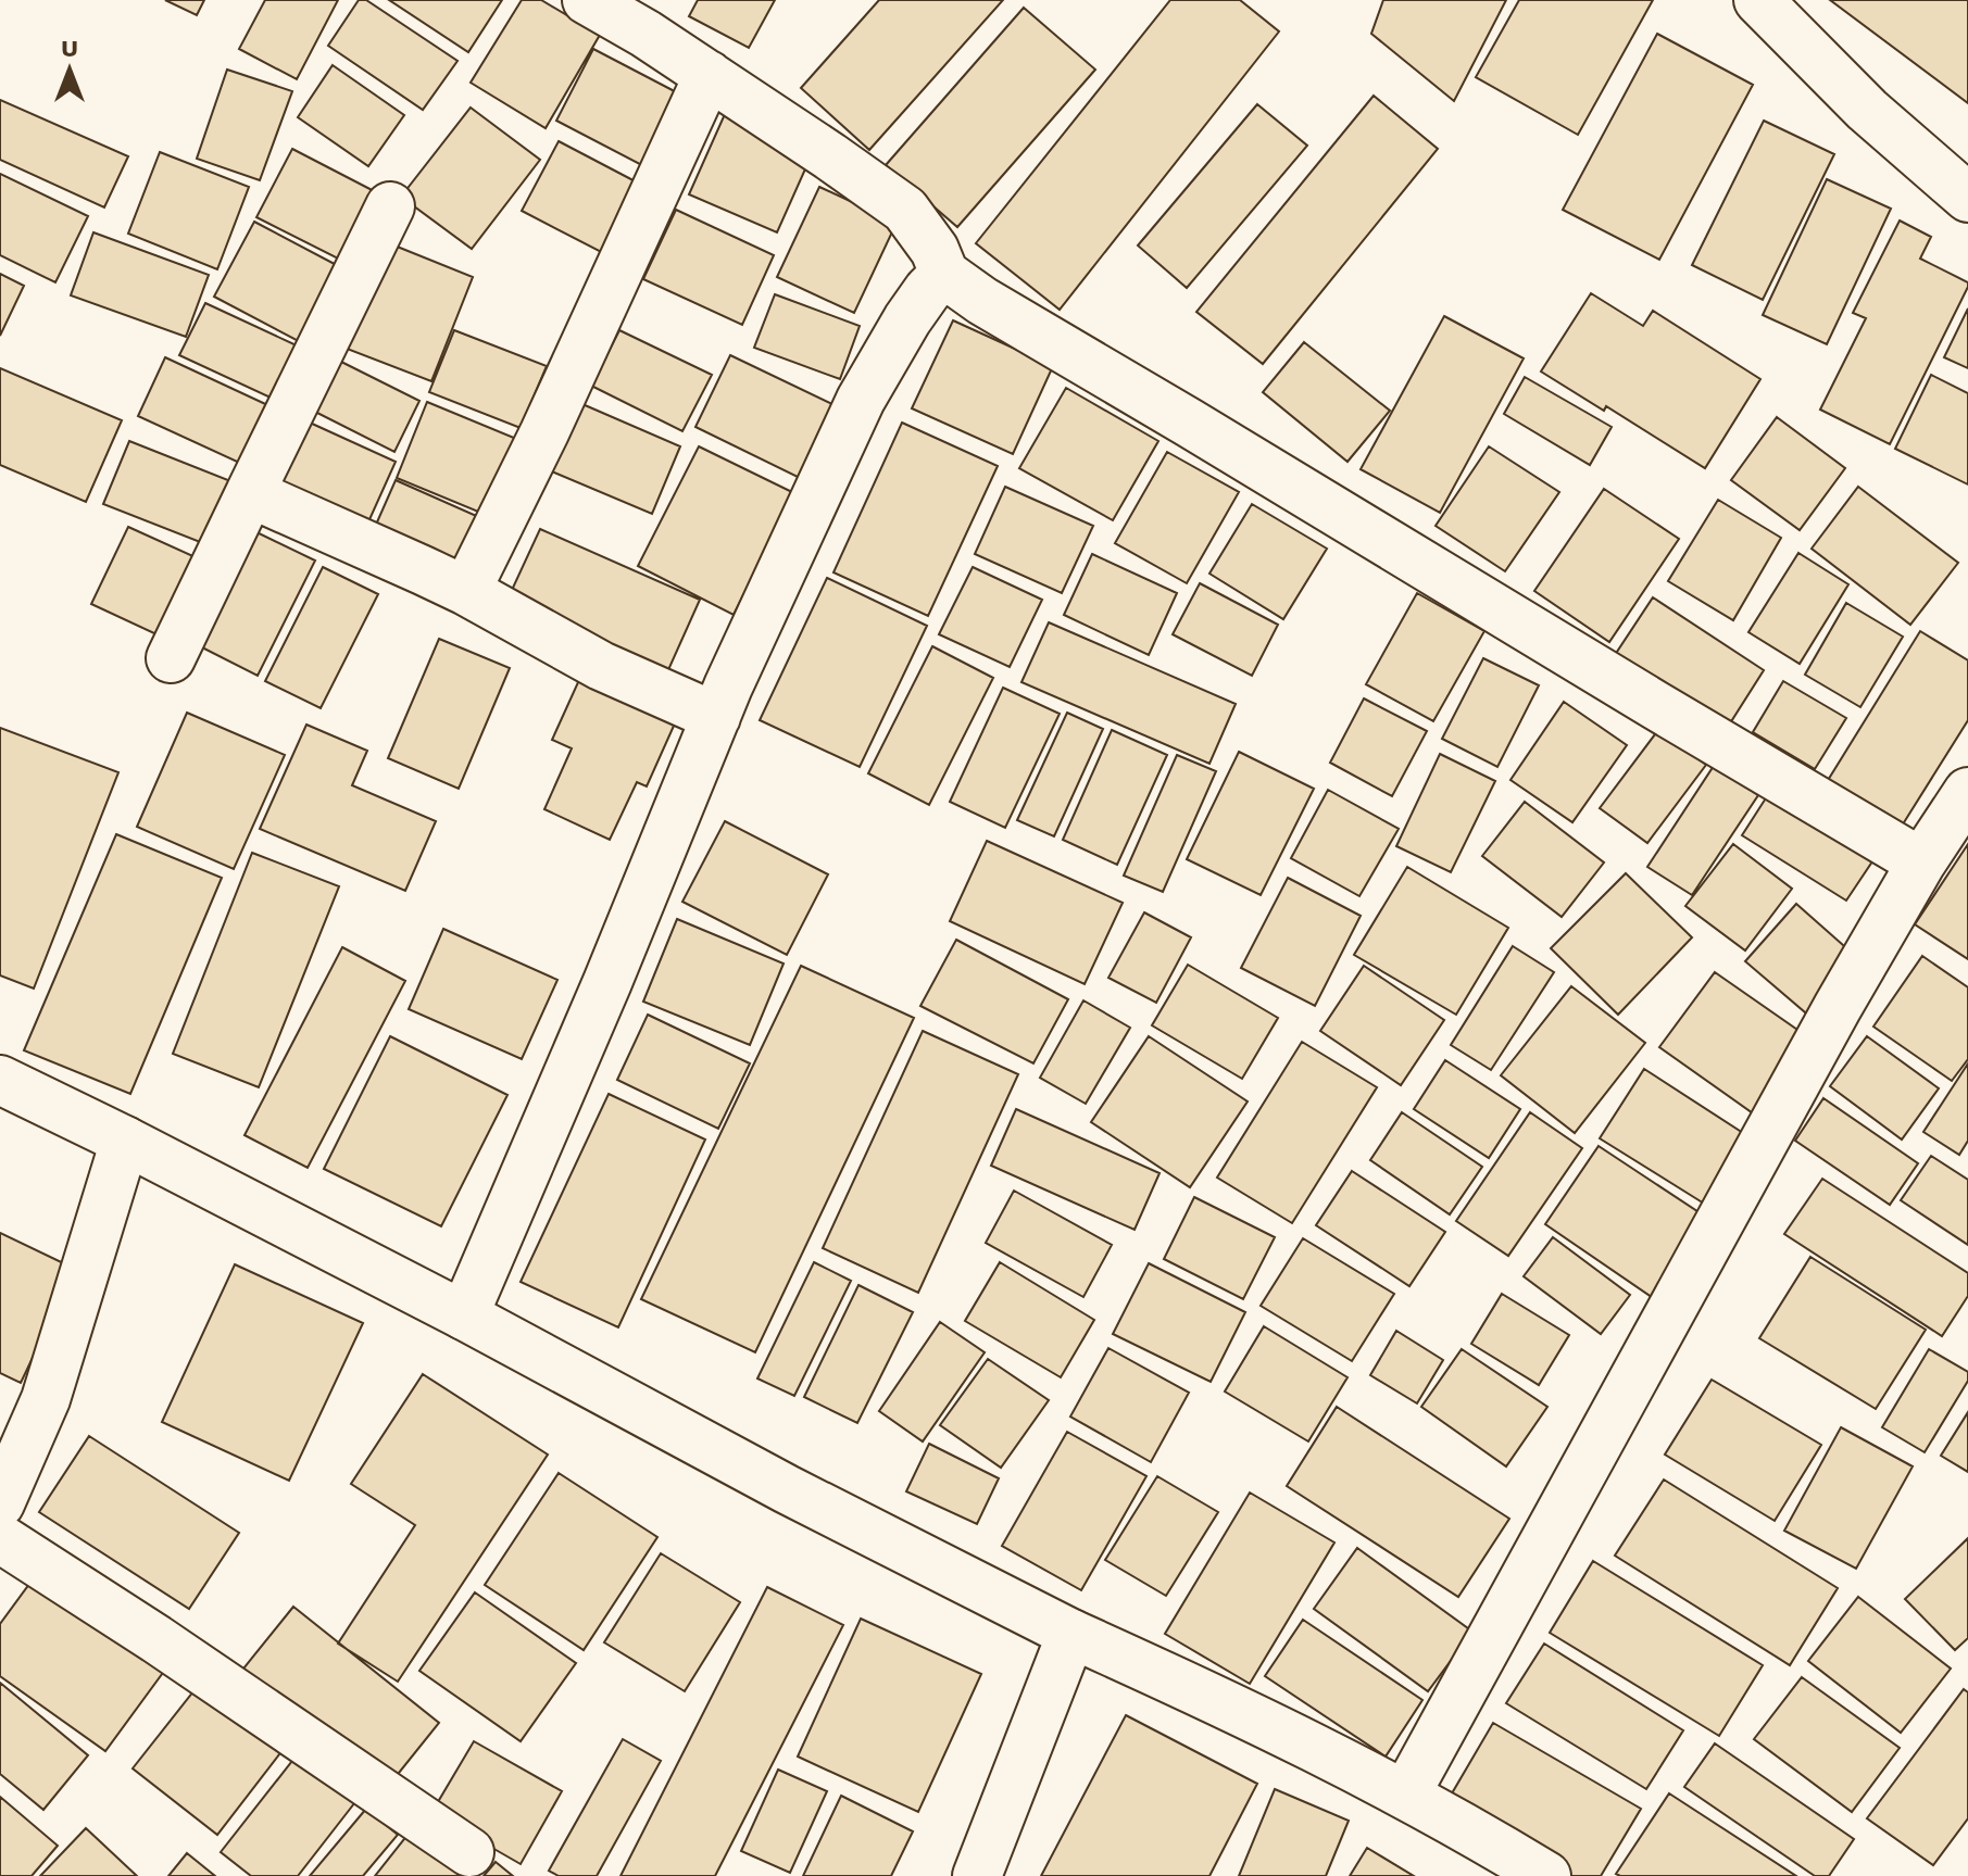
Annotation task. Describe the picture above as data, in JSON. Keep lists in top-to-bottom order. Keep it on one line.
{"north":"top"}
